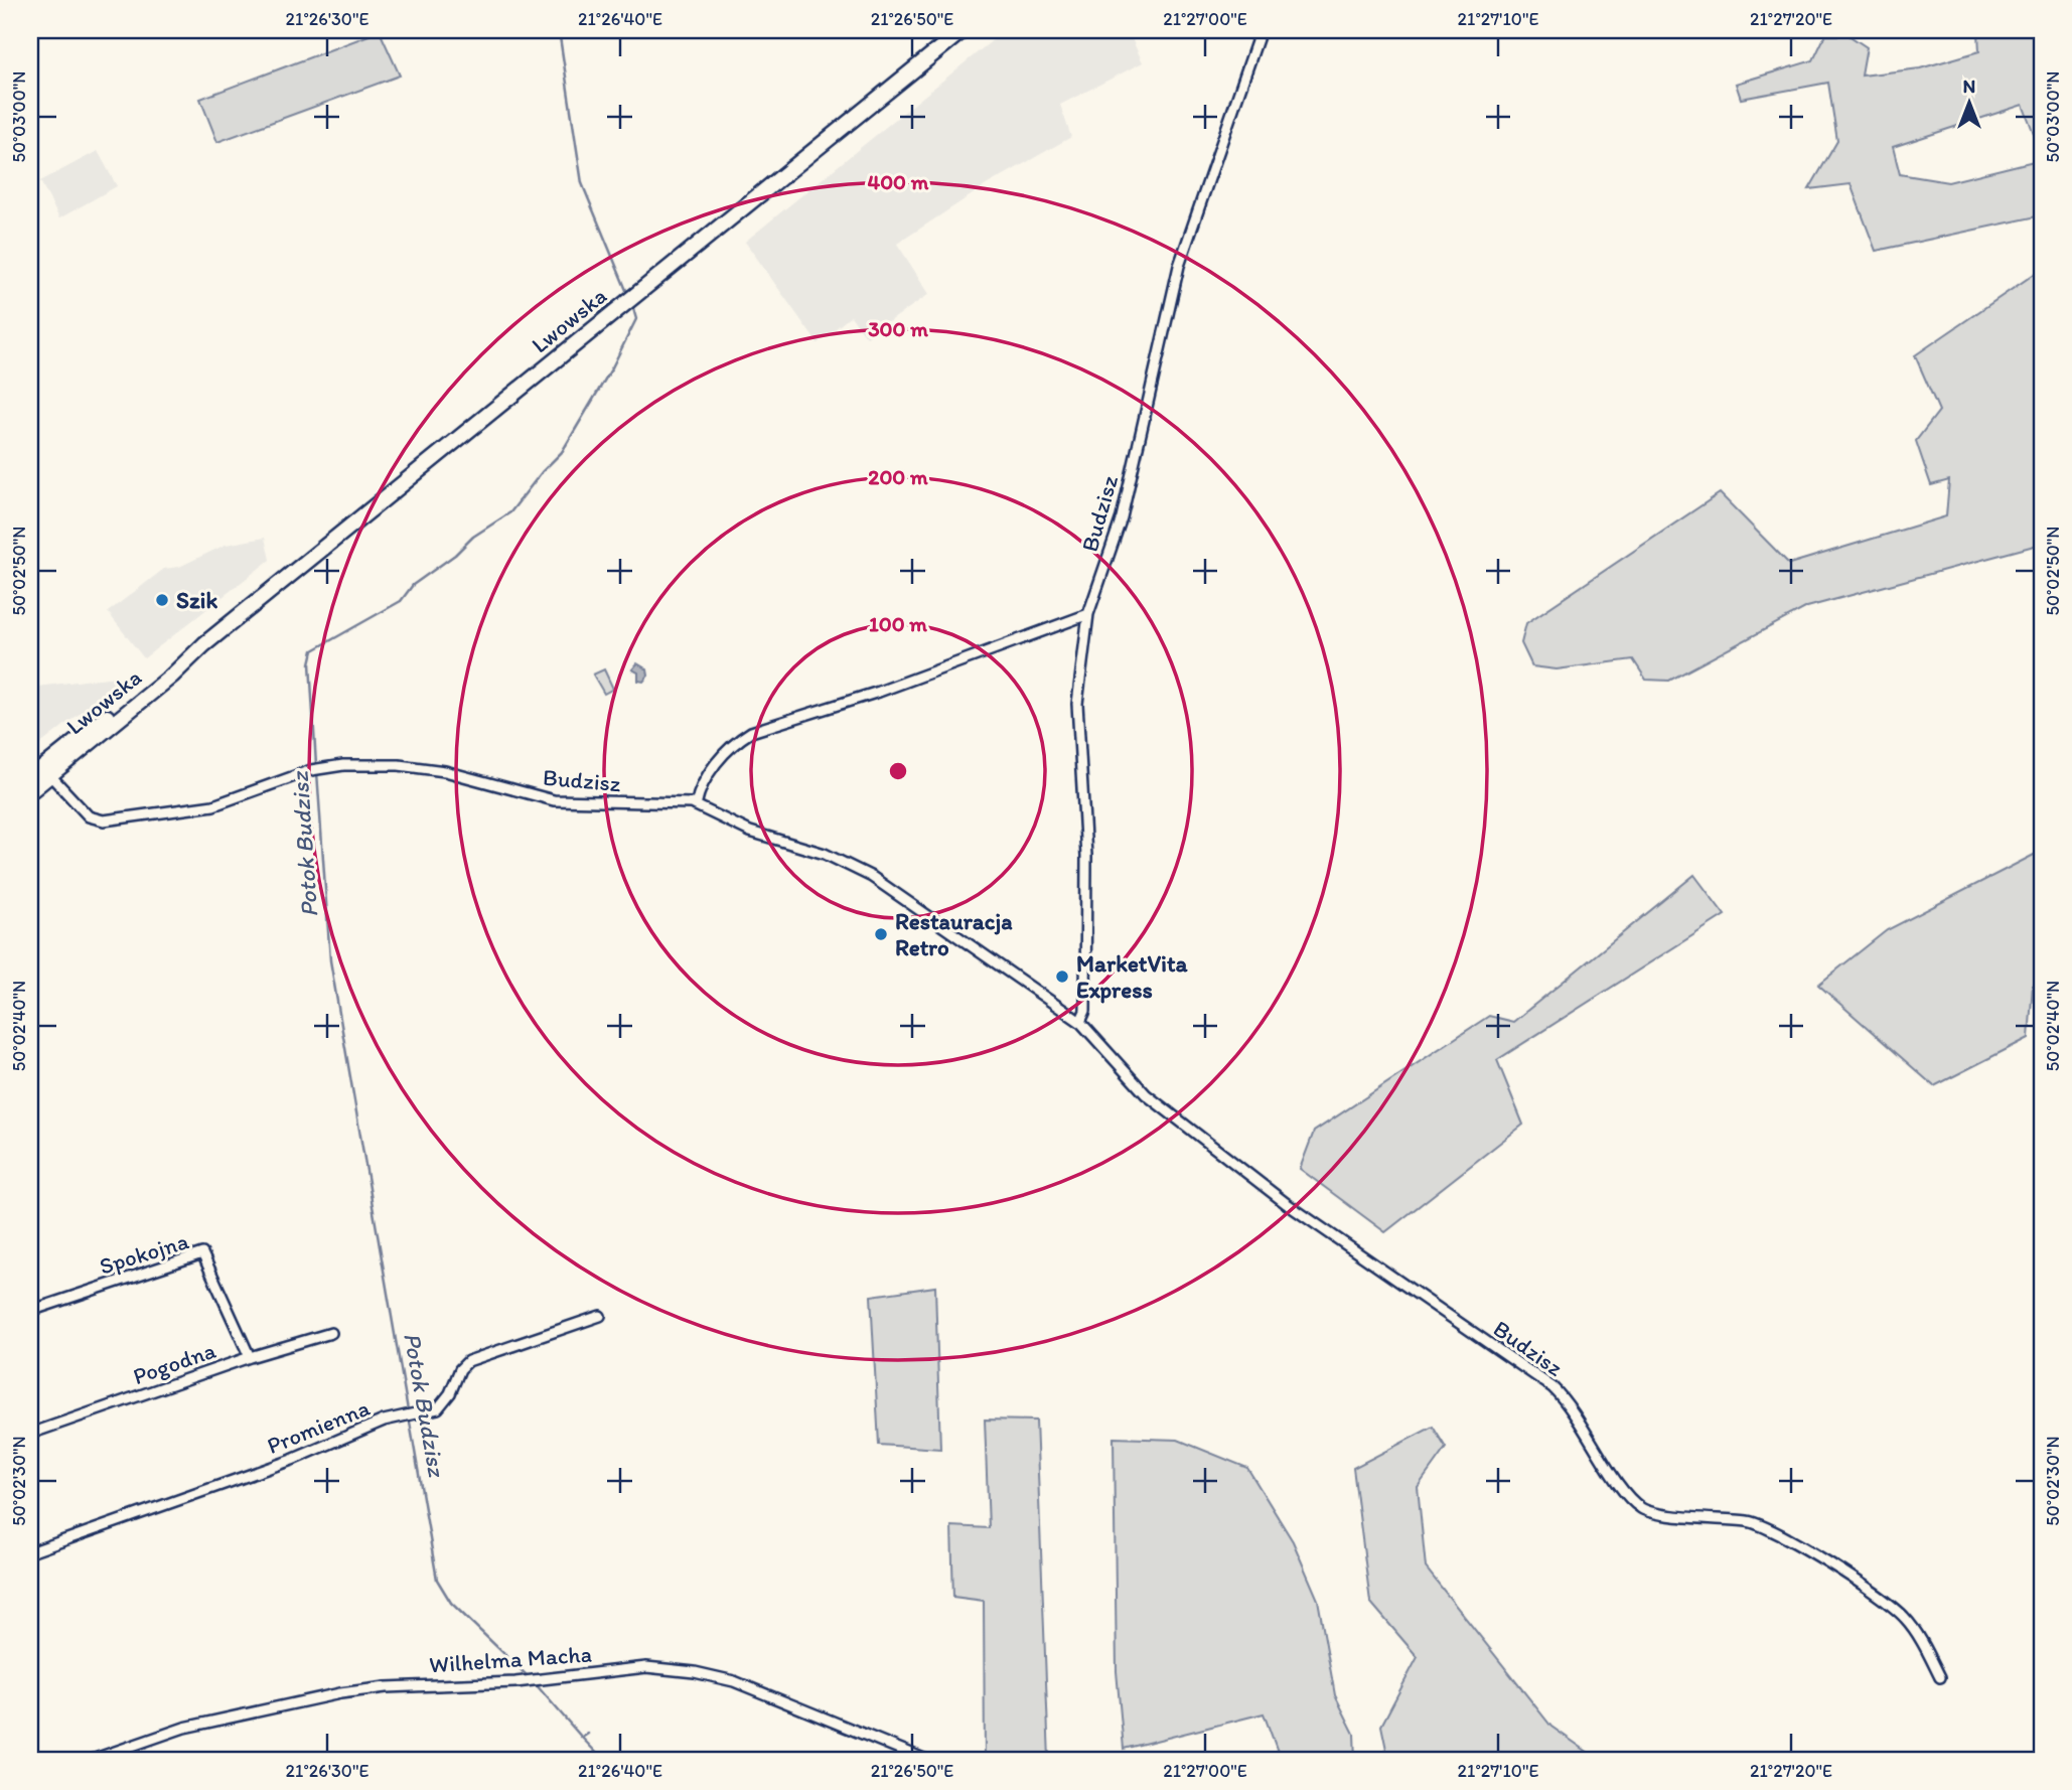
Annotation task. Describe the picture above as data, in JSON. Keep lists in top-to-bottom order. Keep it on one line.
{"streets":{"main road":["Lwowska"],"street":["Budzisz","Spokojna","Pogodna","Promienna","Wilhelma Macha"]},"crossings":[["Lwowska","Budzisz"],["Spokojna","Pogodna"]],"water":["Potok Budzisz"],"places":["Szik","Restauracja Retro","MarketVita Express"],"north":"top","coordinates":["21°26'30\"E","21°26'40\"E","21°26'50\"E","21°27'00\"E","21°27'10\"E","21°27'20\"E","50°03'00\"N","50°02'50\"N","50°02'40\"N","50°02'30\"N"],"rings":["400 m","300 m","200 m","100 m"]}
